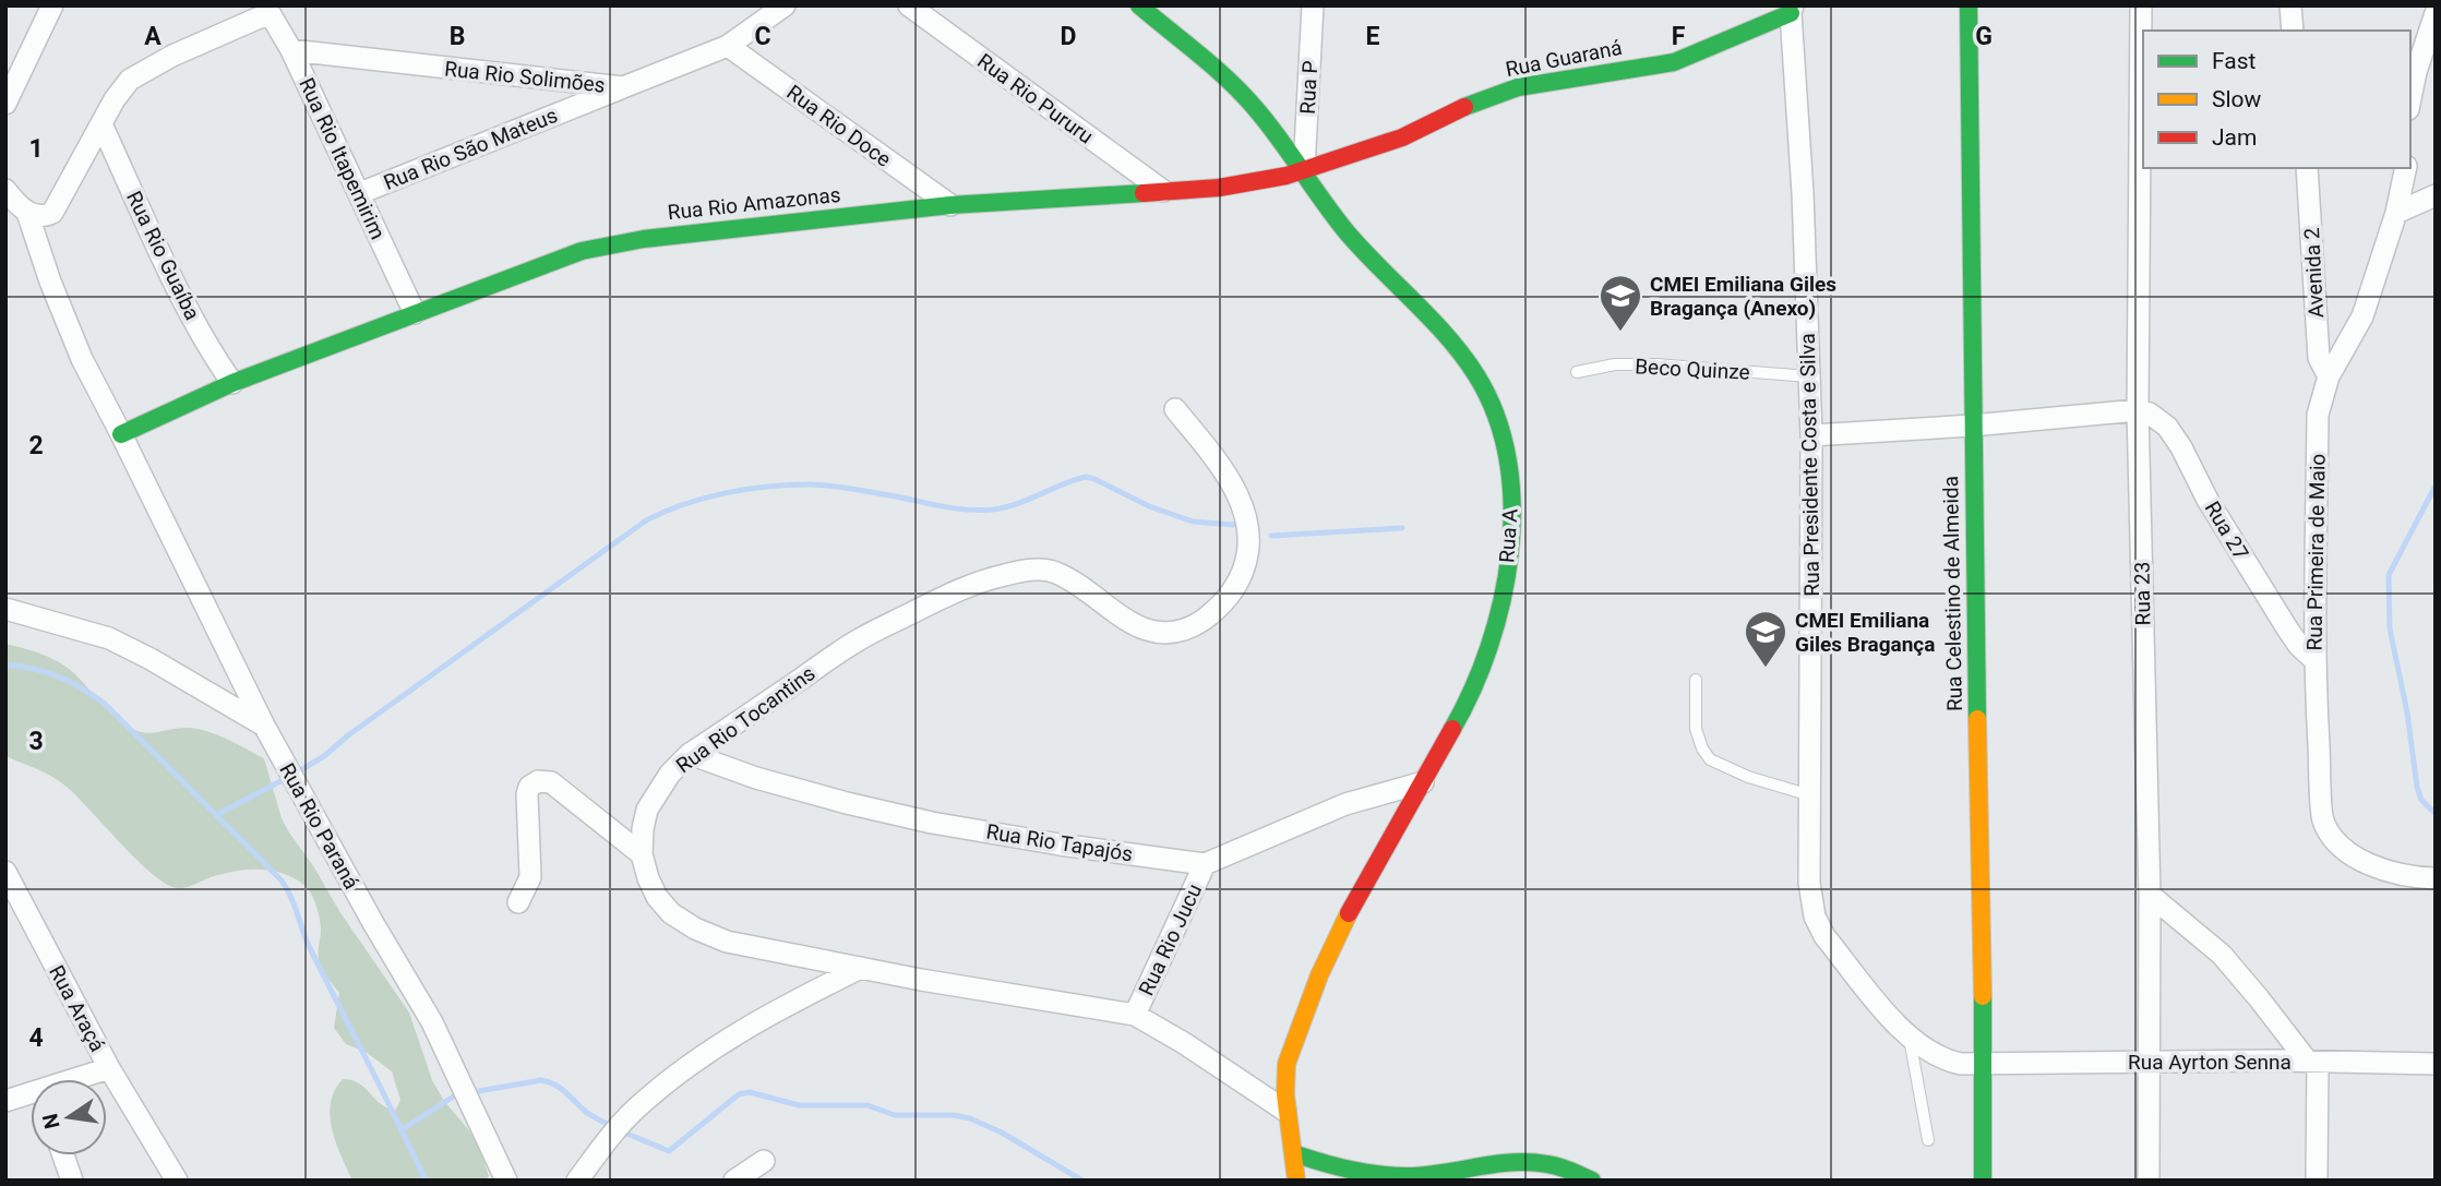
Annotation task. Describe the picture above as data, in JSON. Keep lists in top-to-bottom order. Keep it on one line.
{"streets":{"street":["Rua Guaraná","Rua Rio Solimões","Rua P","Rua Rio Pururu","Rua Rio Doce","Rua Rio São Mateus","Rua Rio Itapemirim","Rua Rio Amazonas","Rua Rio Guaíba","Avenida 2","Rua Presidente Costa e Silva","Rua 27","Rua A","Rua Primeira de Maio","Rua Celestino de Almeida","Rua 23","Rua Rio Tocantins","Rua Rio Paraná","Rua Rio Tapajós","Rua Rio Jucu","Rua Araçá","Rua Ayrton Senna"],"lane":["Beco Quinze"]},"crossings":[["Rua Guaraná","Rua P"],["Rua Guaraná","Rua Rio Amazonas"],["Rua Guaraná","Rua Presidente Costa e Silva"],["Rua Guaraná","Rua A"],["Rua Rio Solimões","Rua Rio Doce"],["Rua Rio Solimões","Rua Rio São Mateus"],["Rua Rio Solimões","Rua Rio Itapemirim"],["Rua P","Rua Rio Amazonas"],["Rua P","Rua A"],["Rua Rio Pururu","Rua Rio Amazonas"],["Rua Rio Doce","Rua Rio Amazonas"],["Rua Rio São Mateus","Rua Rio Itapemirim"],["Rua Rio Itapemirim","Rua Rio Amazonas"],["Rua Rio Amazonas","Rua Rio Guaíba"],["Rua Rio Amazonas","Rua A"],["Rua Rio Amazonas","Rua Rio Paraná"],["Avenida 2","Rua Primeira de Maio"],["Beco Quinze","Rua Presidente Costa e Silva"],["Rua Presidente Costa e Silva","Rua Celestino de Almeida"],["Rua Presidente Costa e Silva","Rua Ayrton Senna"],["Rua 27","Rua Primeira de Maio"],["Rua 27","Rua 23"],["Rua A","Rua Rio Tocantins"],["Rua Celestino de Almeida","Rua Ayrton Senna"],["Rua 23","Rua Ayrton Senna"],["Rua Rio Tocantins","Rua Rio Tapajós"],["Rua Rio Tocantins","Rua Rio Jucu"],["Rua Rio Tapajós","Rua Rio Jucu"]],"places":{"school or university":["CMEI Emiliana Giles Bragança (Anexo)","CMEI Emiliana Giles Bragança"]},"legend":["Fast","Slow","Jam"],"north":"left","grid":{"columns":["A","B","C","D","E","F","G"],"rows":["1","2","3","4"]}}
